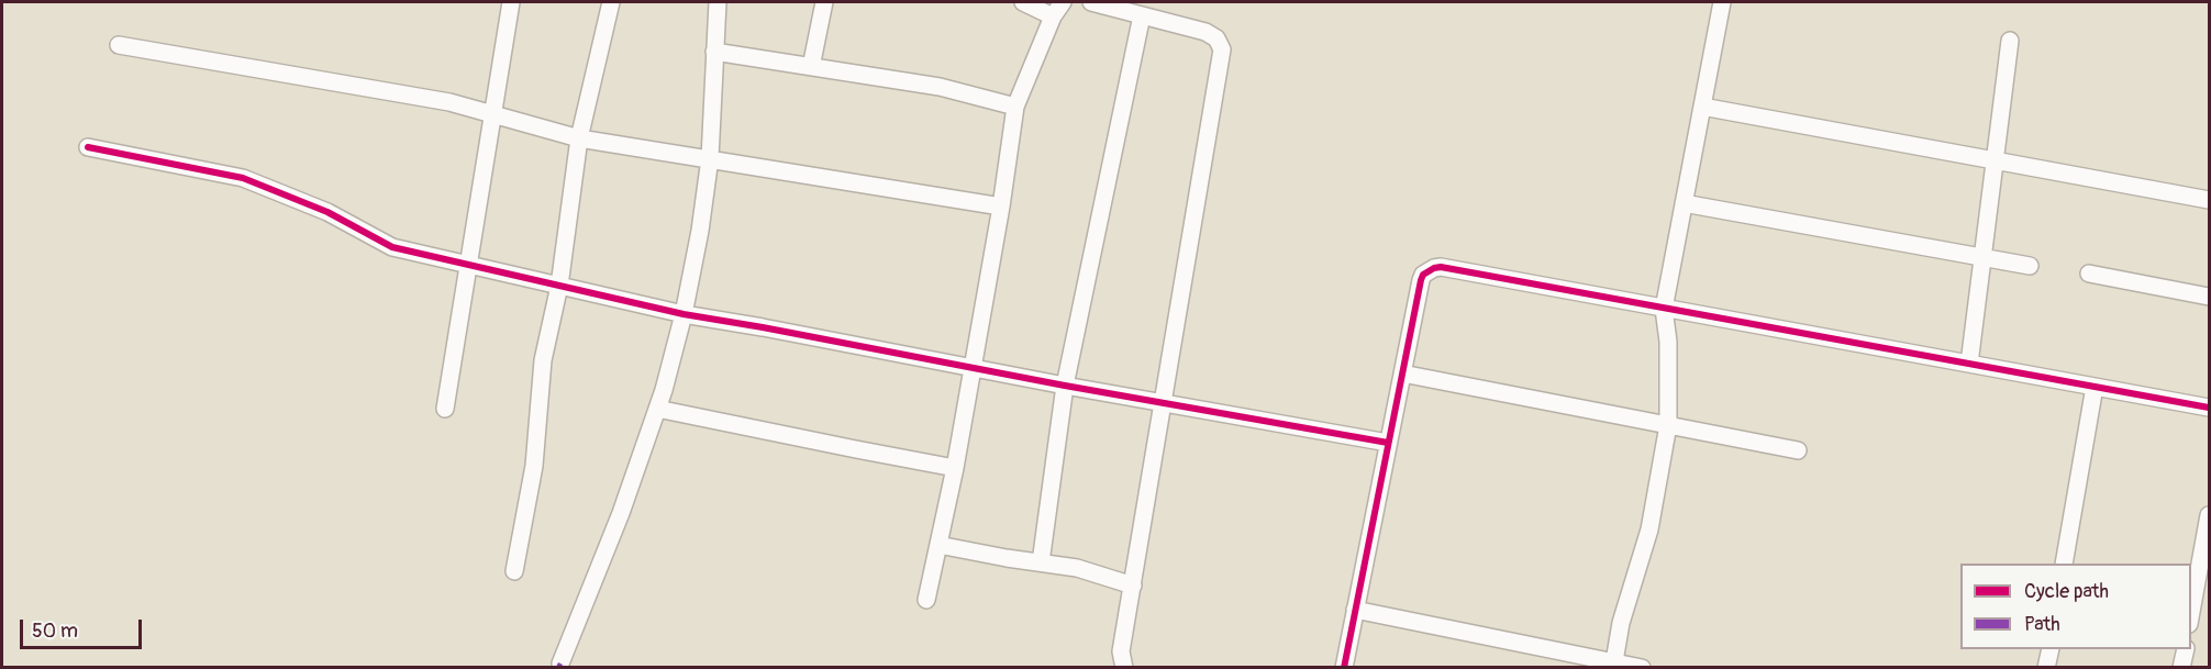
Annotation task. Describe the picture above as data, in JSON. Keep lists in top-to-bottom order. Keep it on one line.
{"legend":["Cycle path","Path"],"scale_bar":"50 m"}
